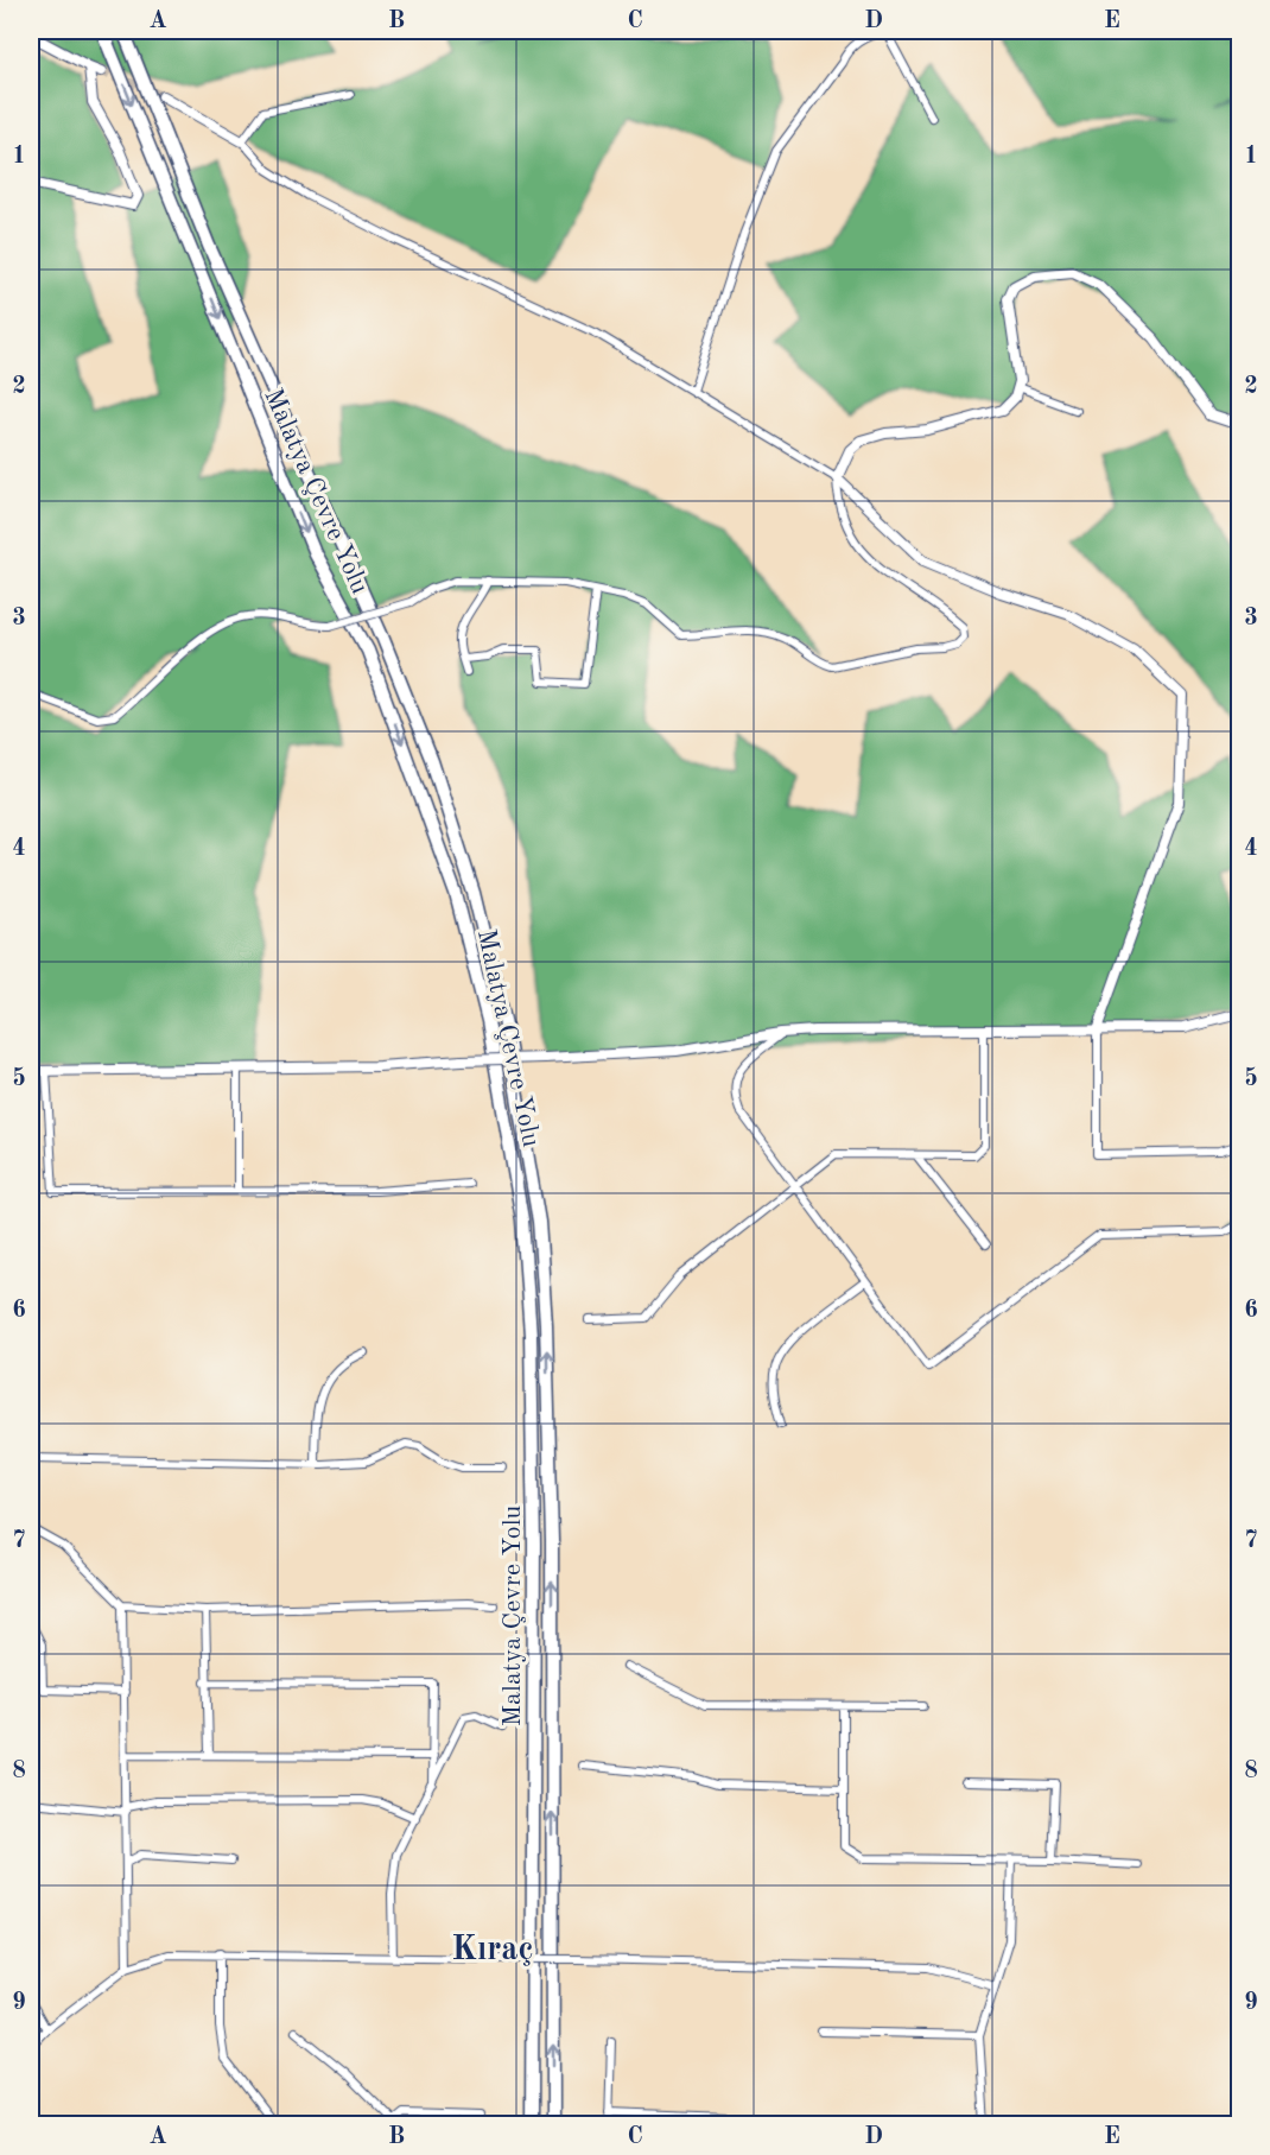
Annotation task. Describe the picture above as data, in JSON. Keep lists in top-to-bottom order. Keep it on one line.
{"streets":{"highway":["Malatya Çevre Yolu"]},"districts":["Kıraç"],"grid":{"columns":["A","B","C","D","E"],"rows":["1","2","3","4","5","6","7","8","9"]}}
